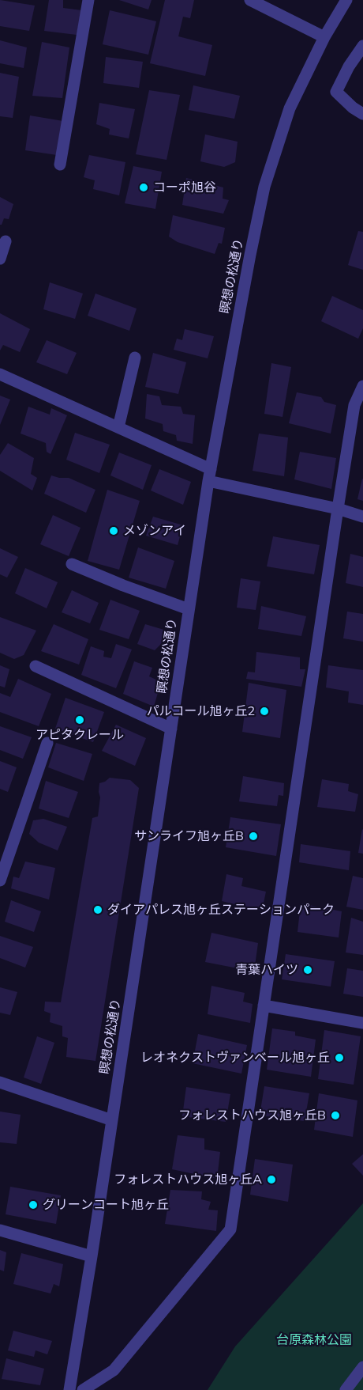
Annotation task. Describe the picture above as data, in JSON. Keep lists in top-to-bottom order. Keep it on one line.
{"streets":{"street":["瞑想の松通り"]},"parks":["台原森林公園"],"places":["コーポ旭谷","メゾンアイ","パルコール旭ヶ丘2","アピタクレール","サンライフ旭ヶ丘B","ダイアパレス旭ヶ丘ステーションパーク","青葉ハイツ","レオネクストヴァンベール旭ヶ丘","フォレストハウス旭ヶ丘B","フォレストハウス旭ヶ丘A","グリーンコート旭ヶ丘"]}
